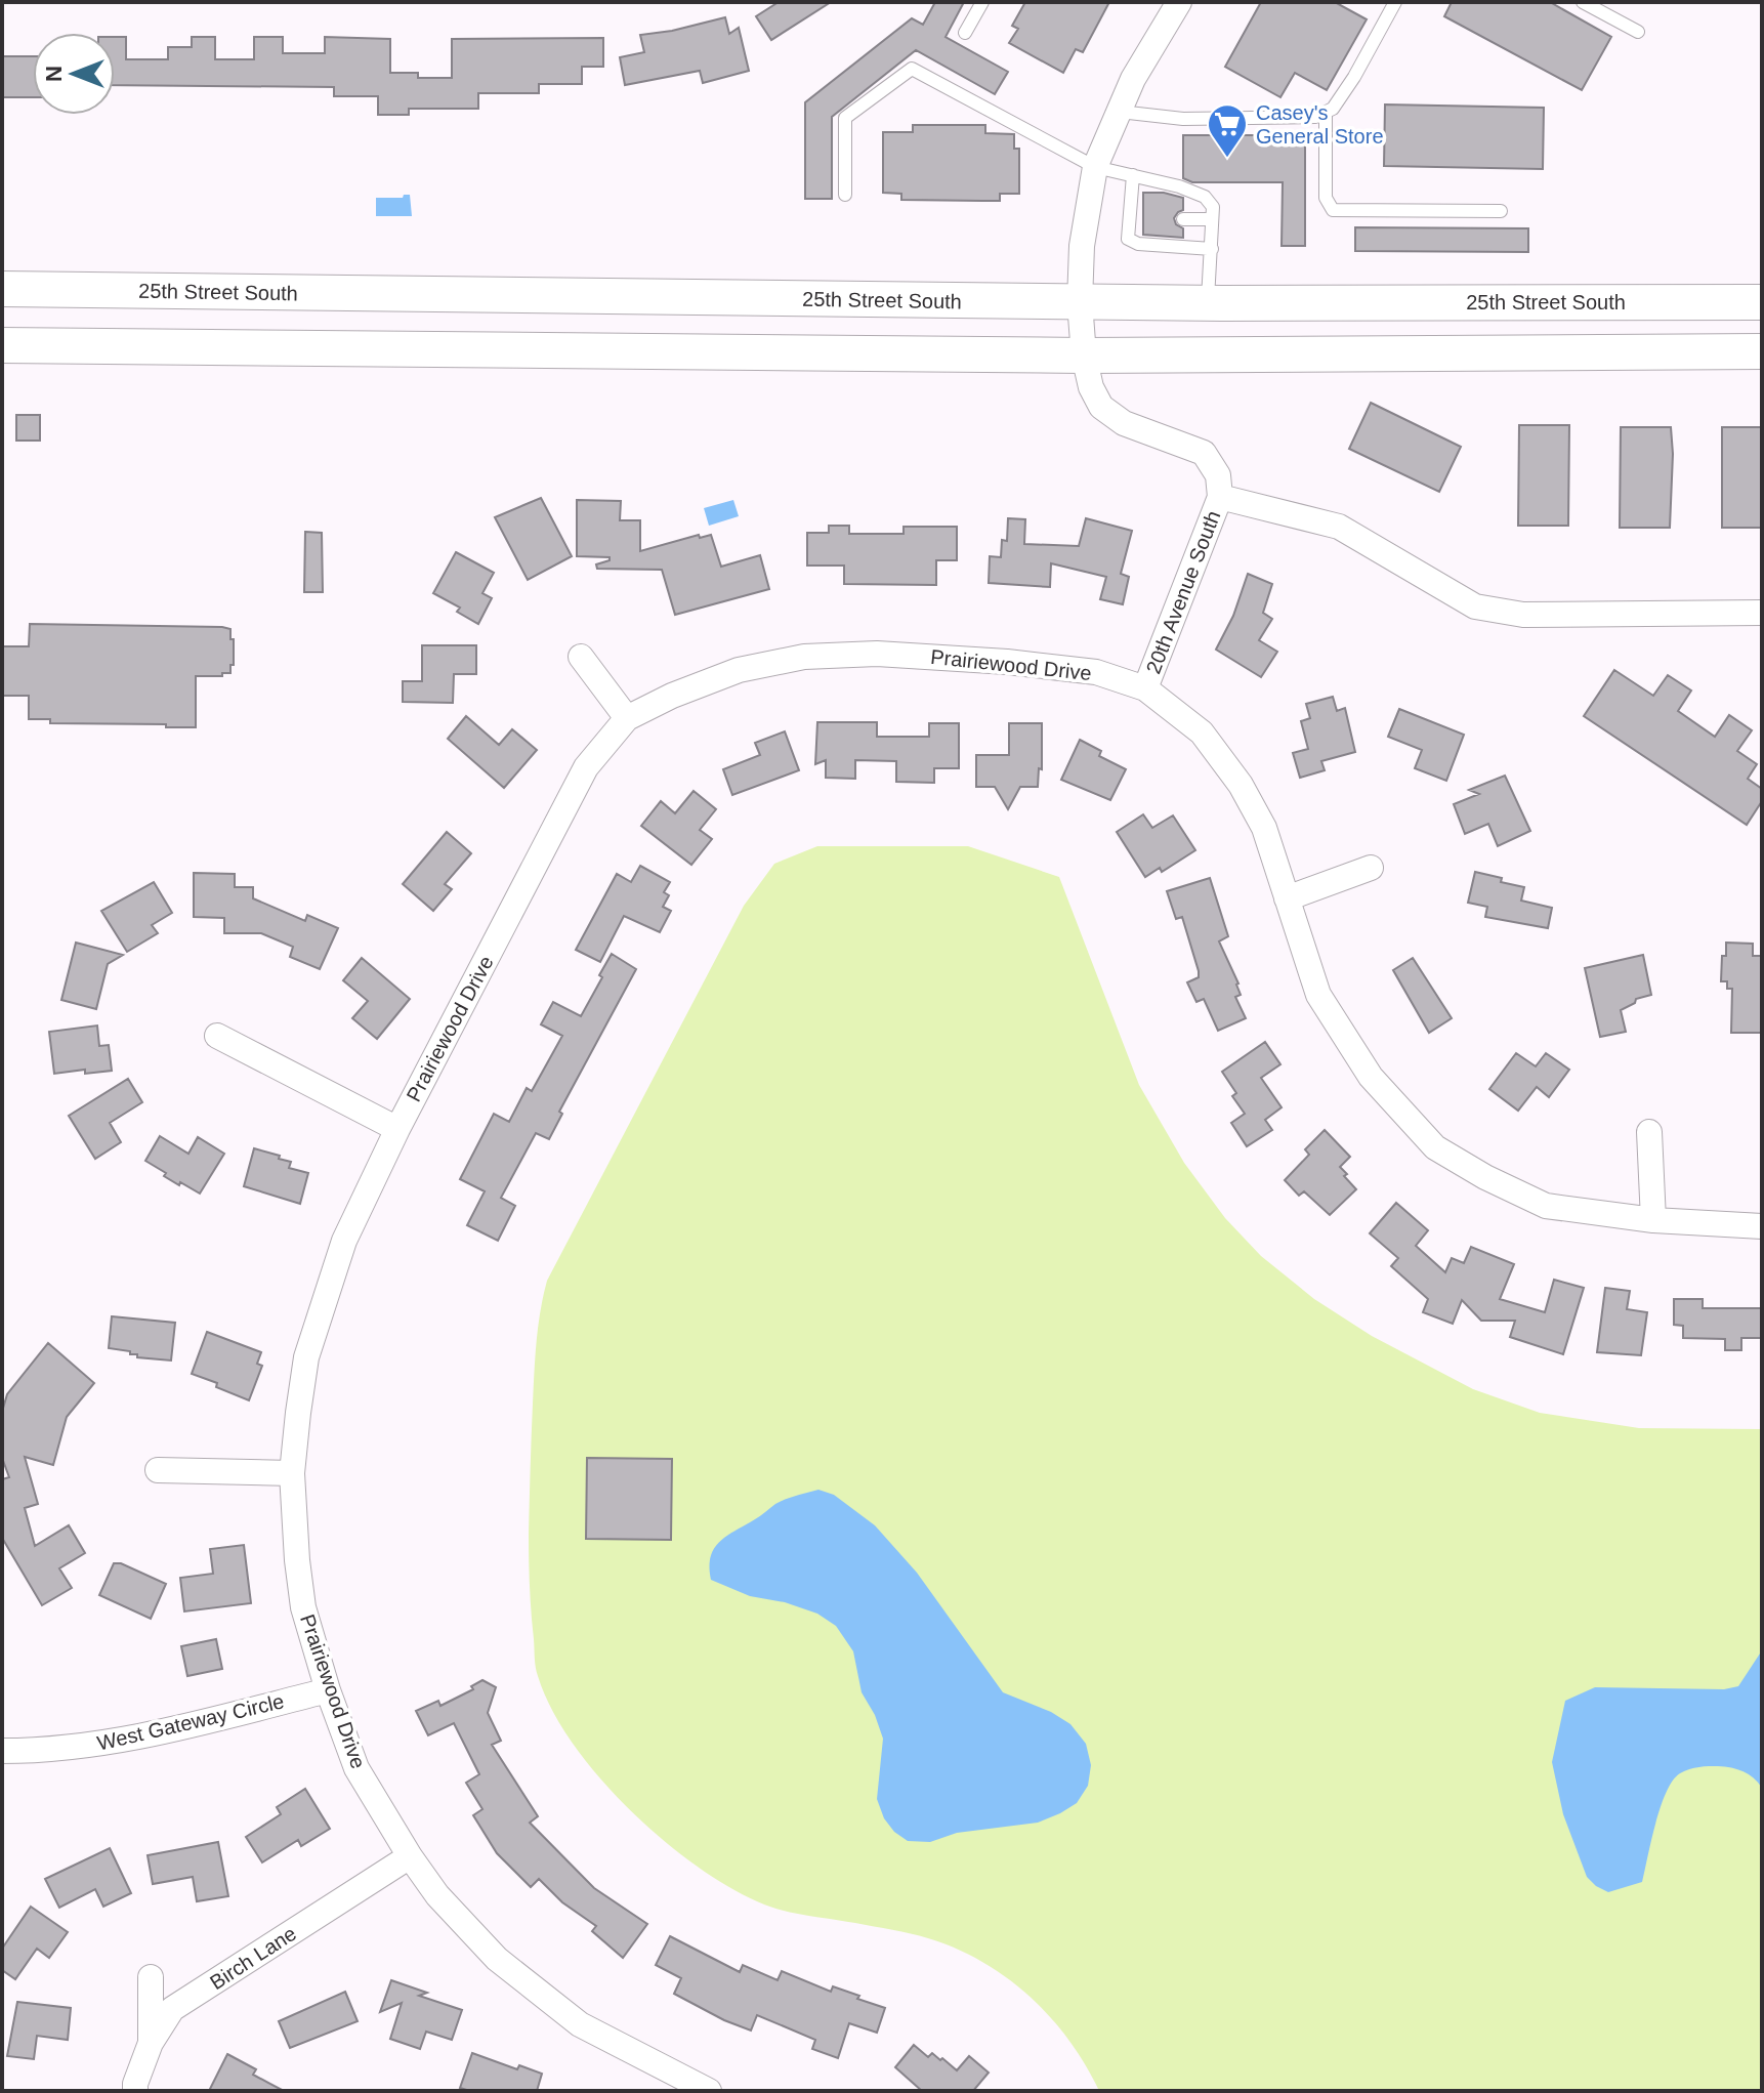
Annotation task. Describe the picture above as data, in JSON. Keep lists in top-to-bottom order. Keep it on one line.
{"streets":{"main road":["25th Street South"],"street":["20th Avenue South","Prairiewood Drive","West Gateway Circle","Birch Lane"]},"crossings":[["25th Street South","20th Avenue South"],["20th Avenue South","Prairiewood Drive"],["Prairiewood Drive","West Gateway Circle"],["Prairiewood Drive","Birch Lane"]],"places":{"supermarket":["Casey's General Store"]},"north":"left"}
